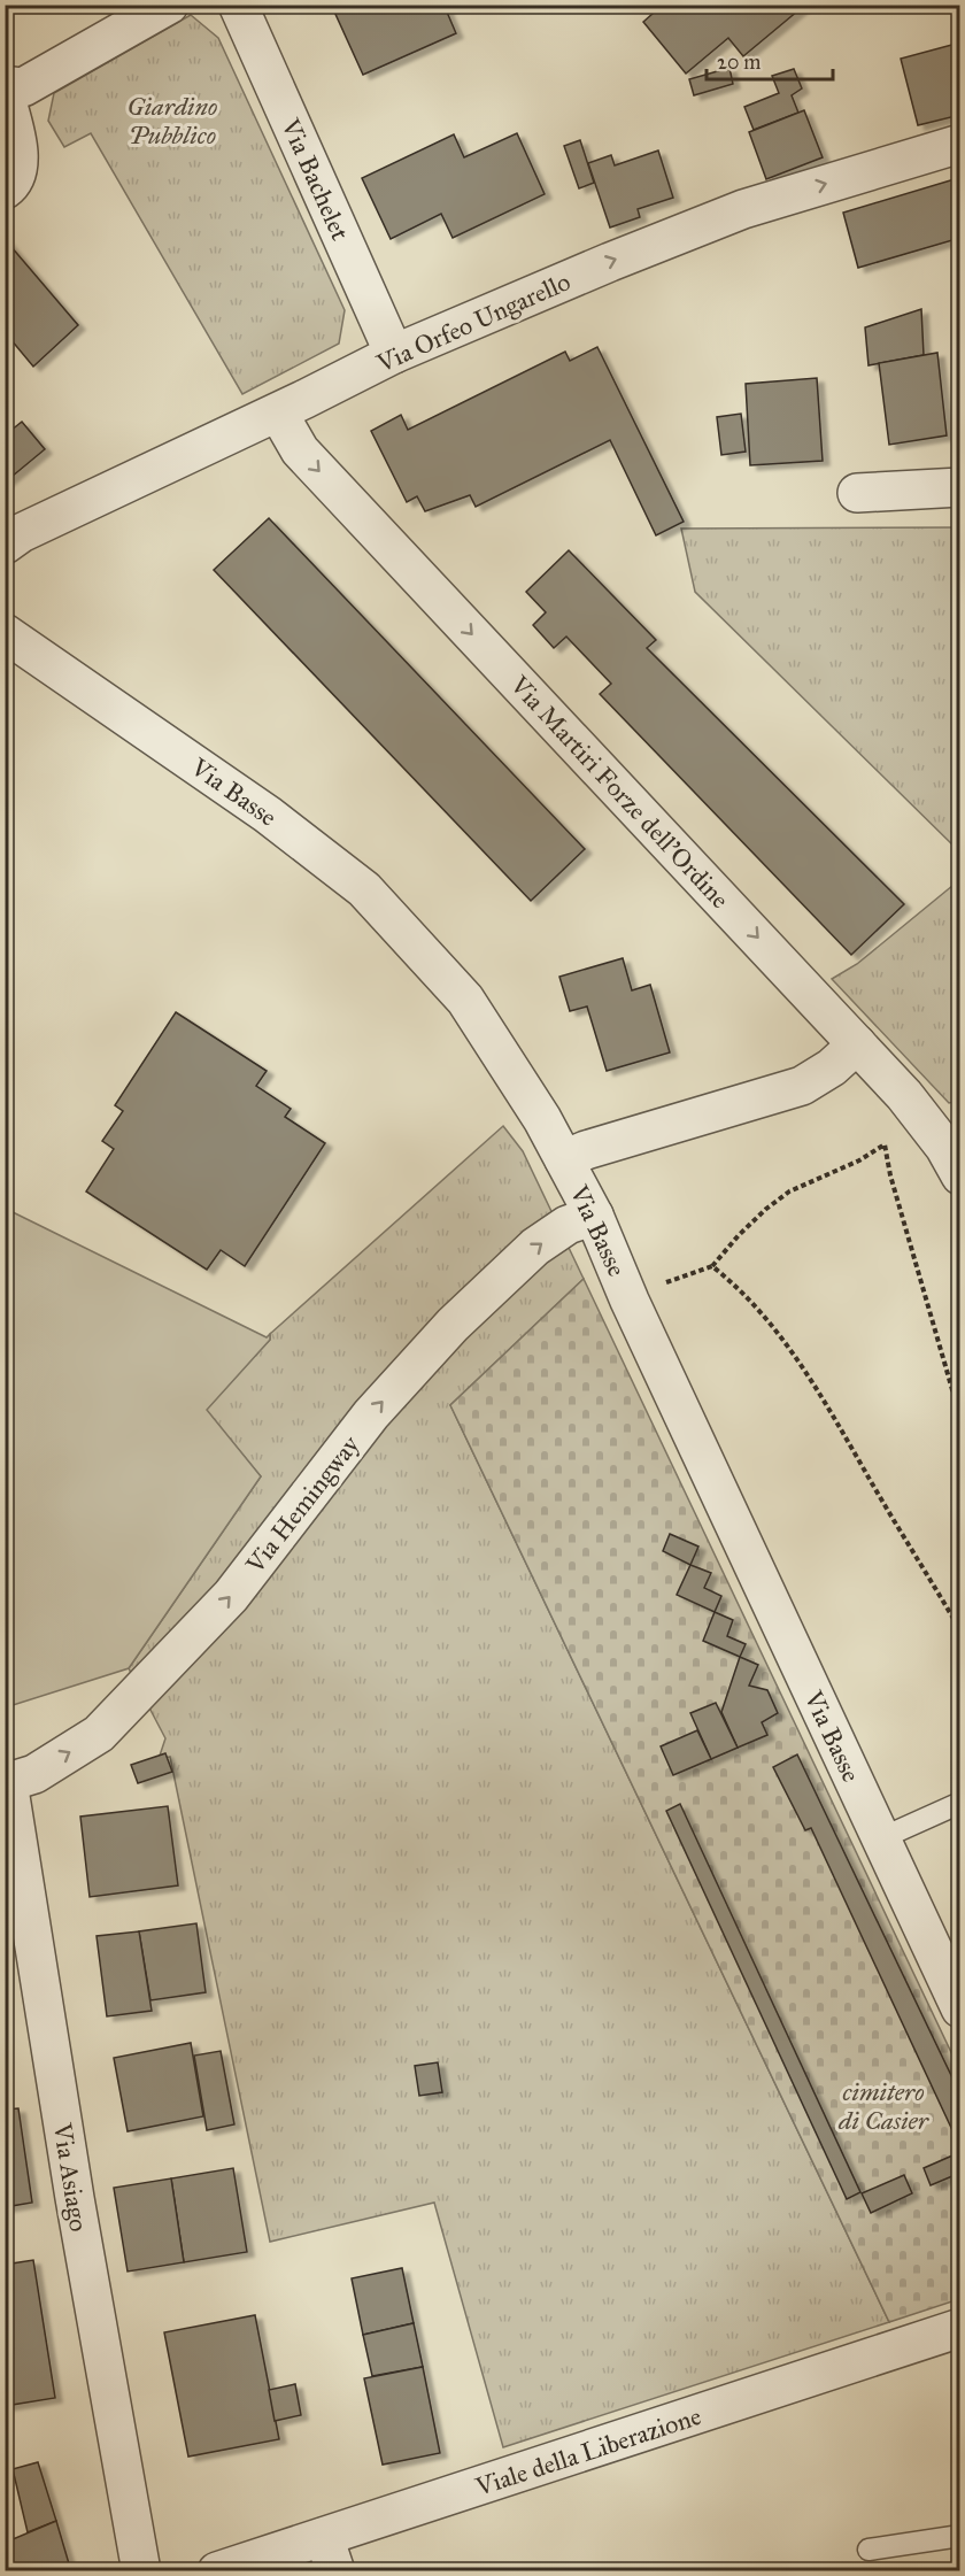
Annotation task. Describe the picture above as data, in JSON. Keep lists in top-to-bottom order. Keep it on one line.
{"streets":{"street":["Via Bachelet","Via Orfeo Ungarello","Via Basse","Via Martiri Forze dell'Ordine","Via Hemingway","Via Asiago","Viale della Liberazione"]},"crossings":[["Via Bachelet","Via Orfeo Ungarello"],["Via Orfeo Ungarello","Via Martiri Forze dell'Ordine"],["Via Basse","Via Hemingway"],["Via Hemingway","Via Asiago"]],"one_way":["Via Orfeo Ungarello","Via Martiri Forze dell'Ordine","Via Hemingway"],"parks":["Giardino Pubblico","cimitero di Casier"],"scale_bar":"20 m"}
